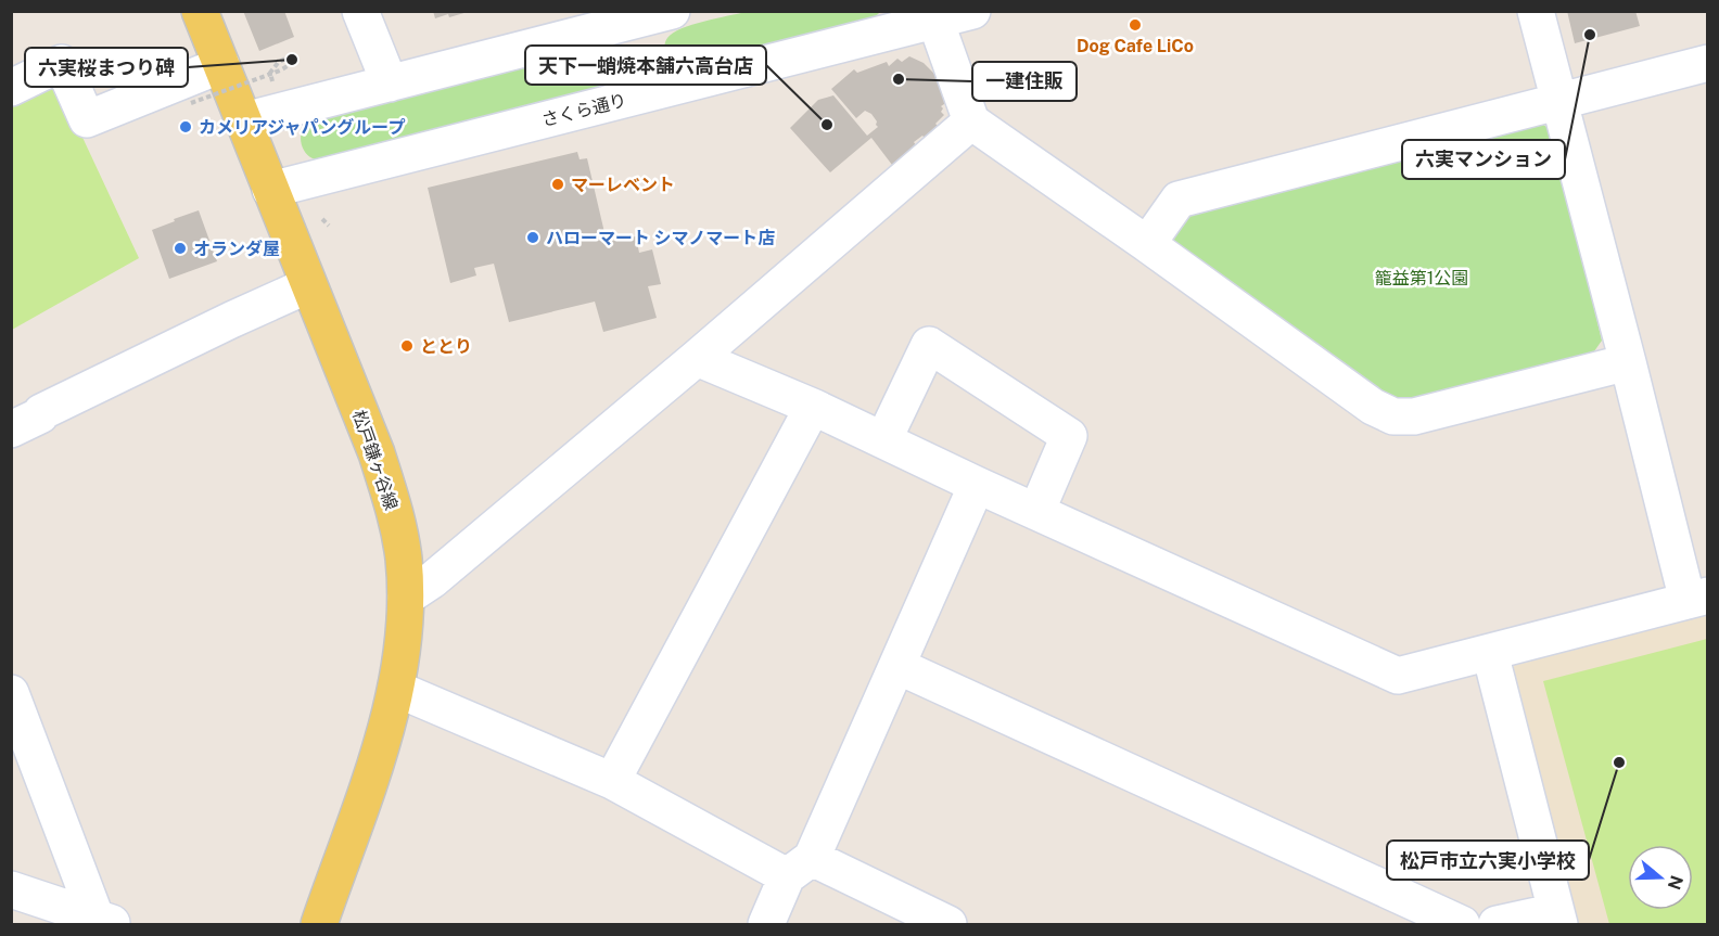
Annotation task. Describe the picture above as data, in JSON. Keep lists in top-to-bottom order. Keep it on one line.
{"streets":{"main road":["松戸鎌ヶ谷線"],"street":["さくら通り"]},"crossings":[["さくら通り","松戸鎌ヶ谷線"]],"parks":["籠益第1公園"],"places":["Dog Cafe LiCo","六実マンション","六実桜まつり碑","一建住販","天下一蛸焼本舗六高台店","カメリアジャパングループ","マーレベント","ハローマート シマノマート店","オランダ屋","ととり","松戸市立六実小学校"],"north":"right"}
